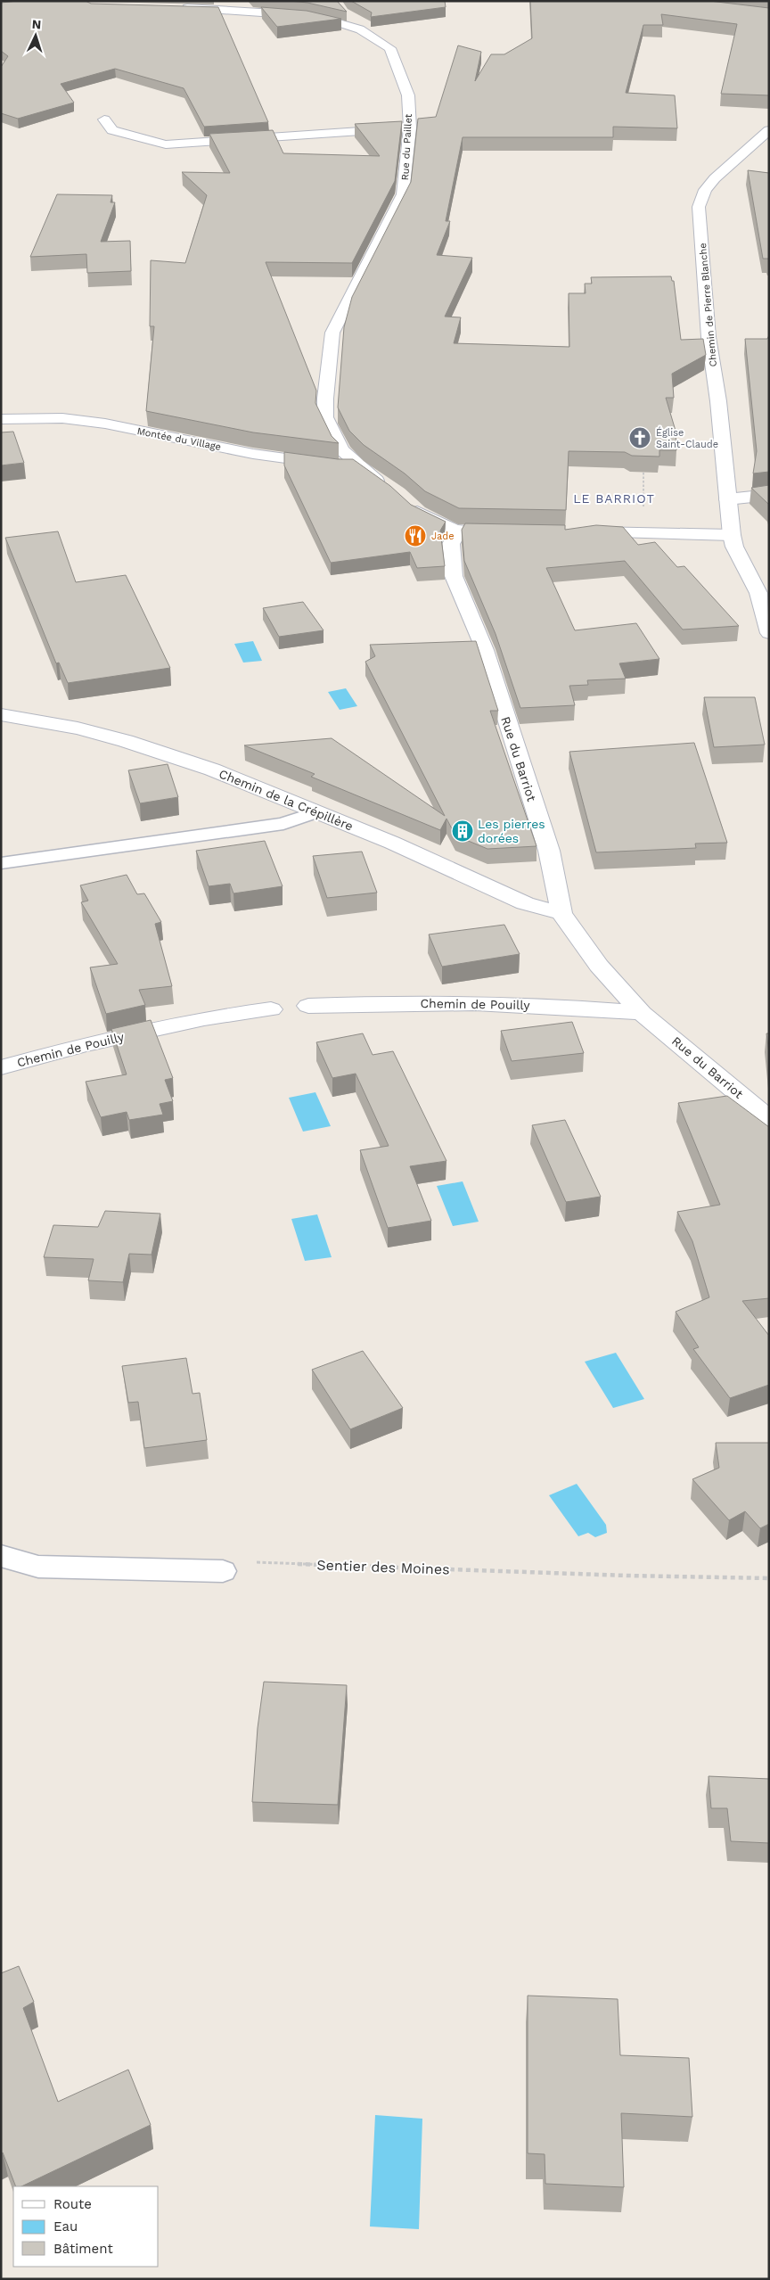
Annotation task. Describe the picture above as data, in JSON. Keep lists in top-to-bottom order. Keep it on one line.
{"streets":{"street":["Rue du Paillet","Chemin de Pierre Blanche","Montée du Village","Rue du Barriot","Chemin de la Crépillère","Chemin de Pouilly"],"path":["Sentier des Moines"]},"crossings":[["Rue du Paillet","Montée du Village"],["Rue du Barriot","Chemin de la Crépillère"],["Rue du Barriot","Chemin de Pouilly"]],"districts":["LE BARRIOT"],"places":{"church":["Église Saint-Claude"],"restaurant":["Jade"],"building":["Les pierres dorées"]},"legend":["Route","Eau","Bâtiment"],"north":"top"}
